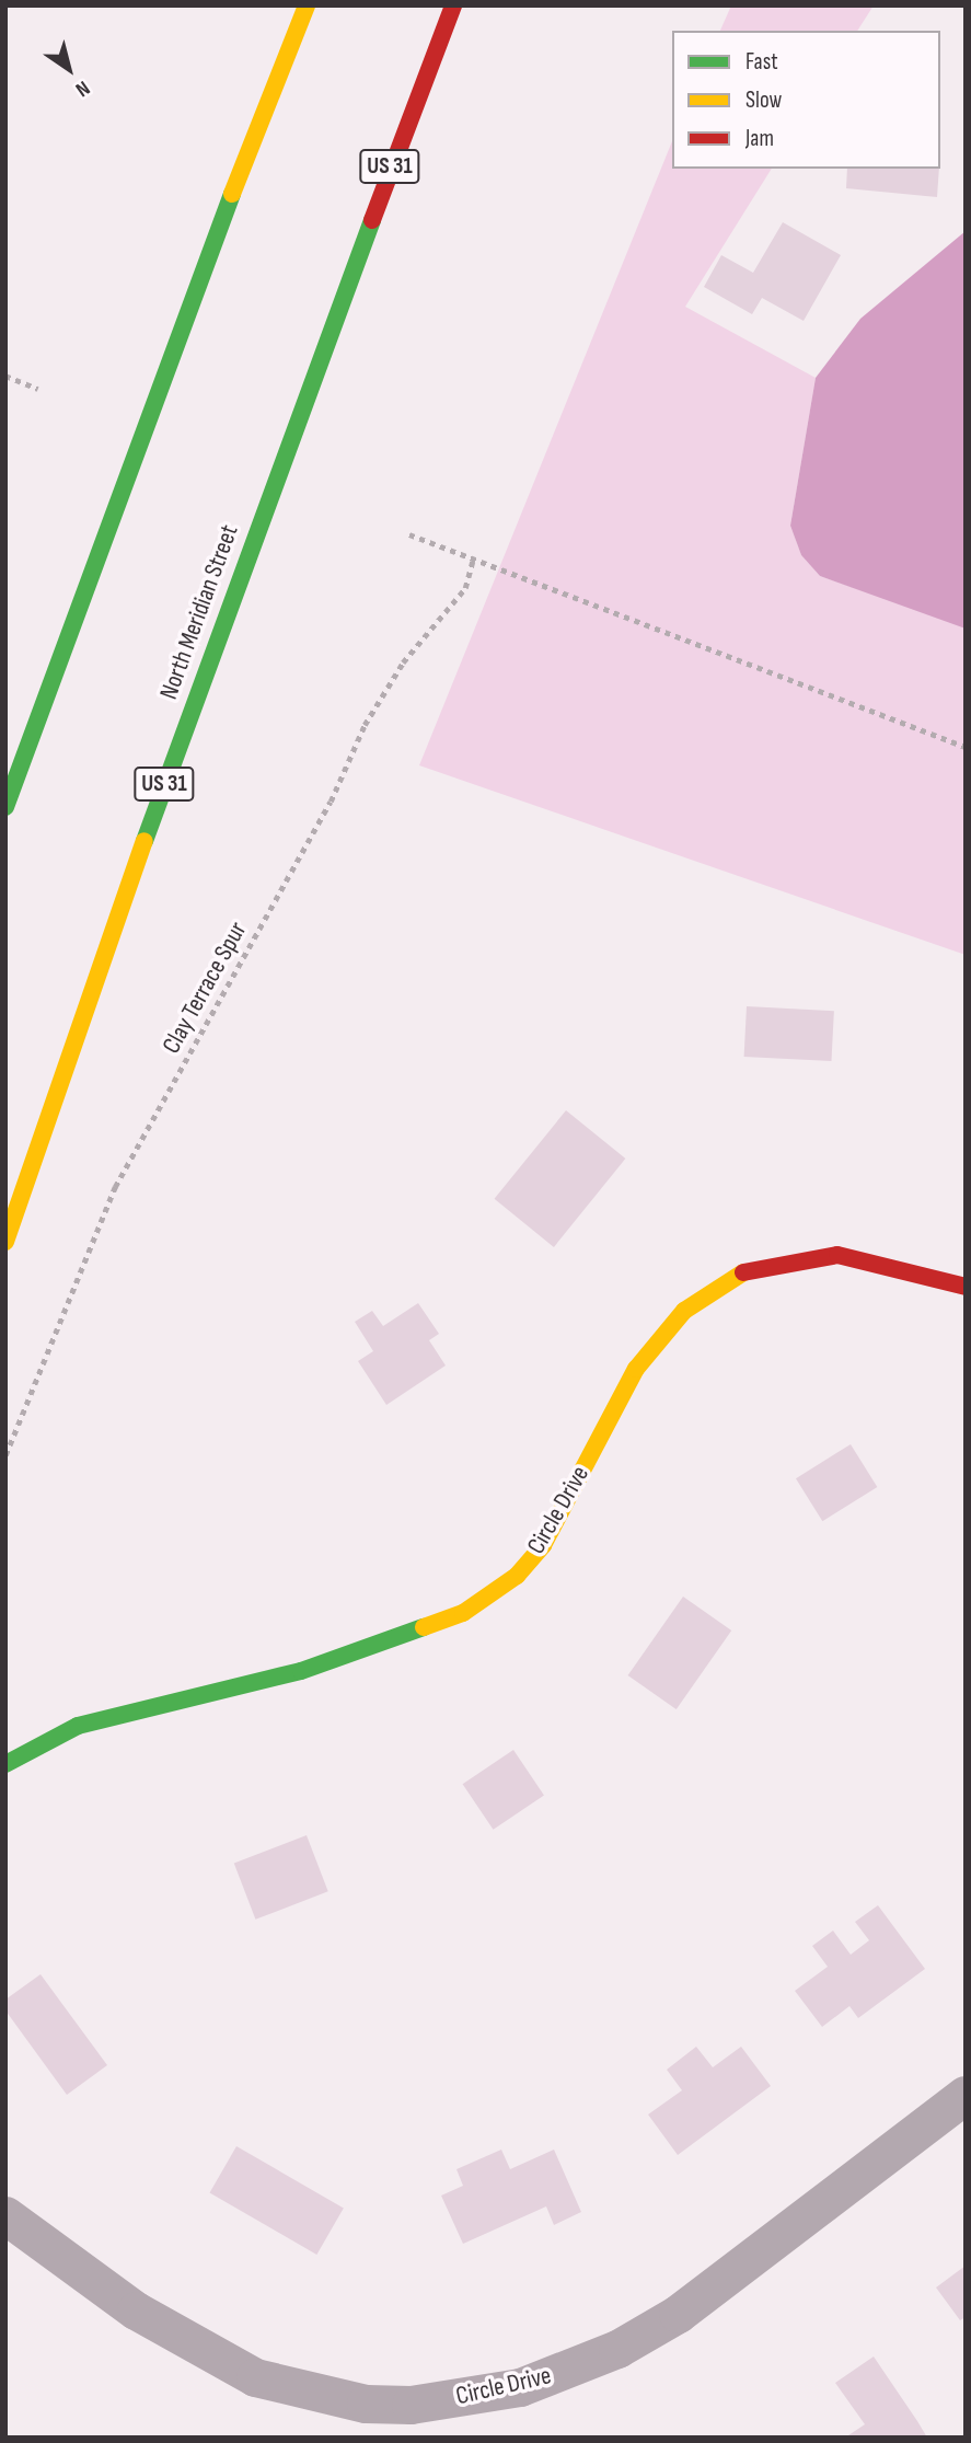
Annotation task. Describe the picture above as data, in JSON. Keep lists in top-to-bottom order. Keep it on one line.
{"streets":{"main road":["US 31","North Meridian Street","Circle Drive"],"path":["Clay Terrace Spur"]},"legend":["Fast","Slow","Jam"],"north":"bottom right"}
